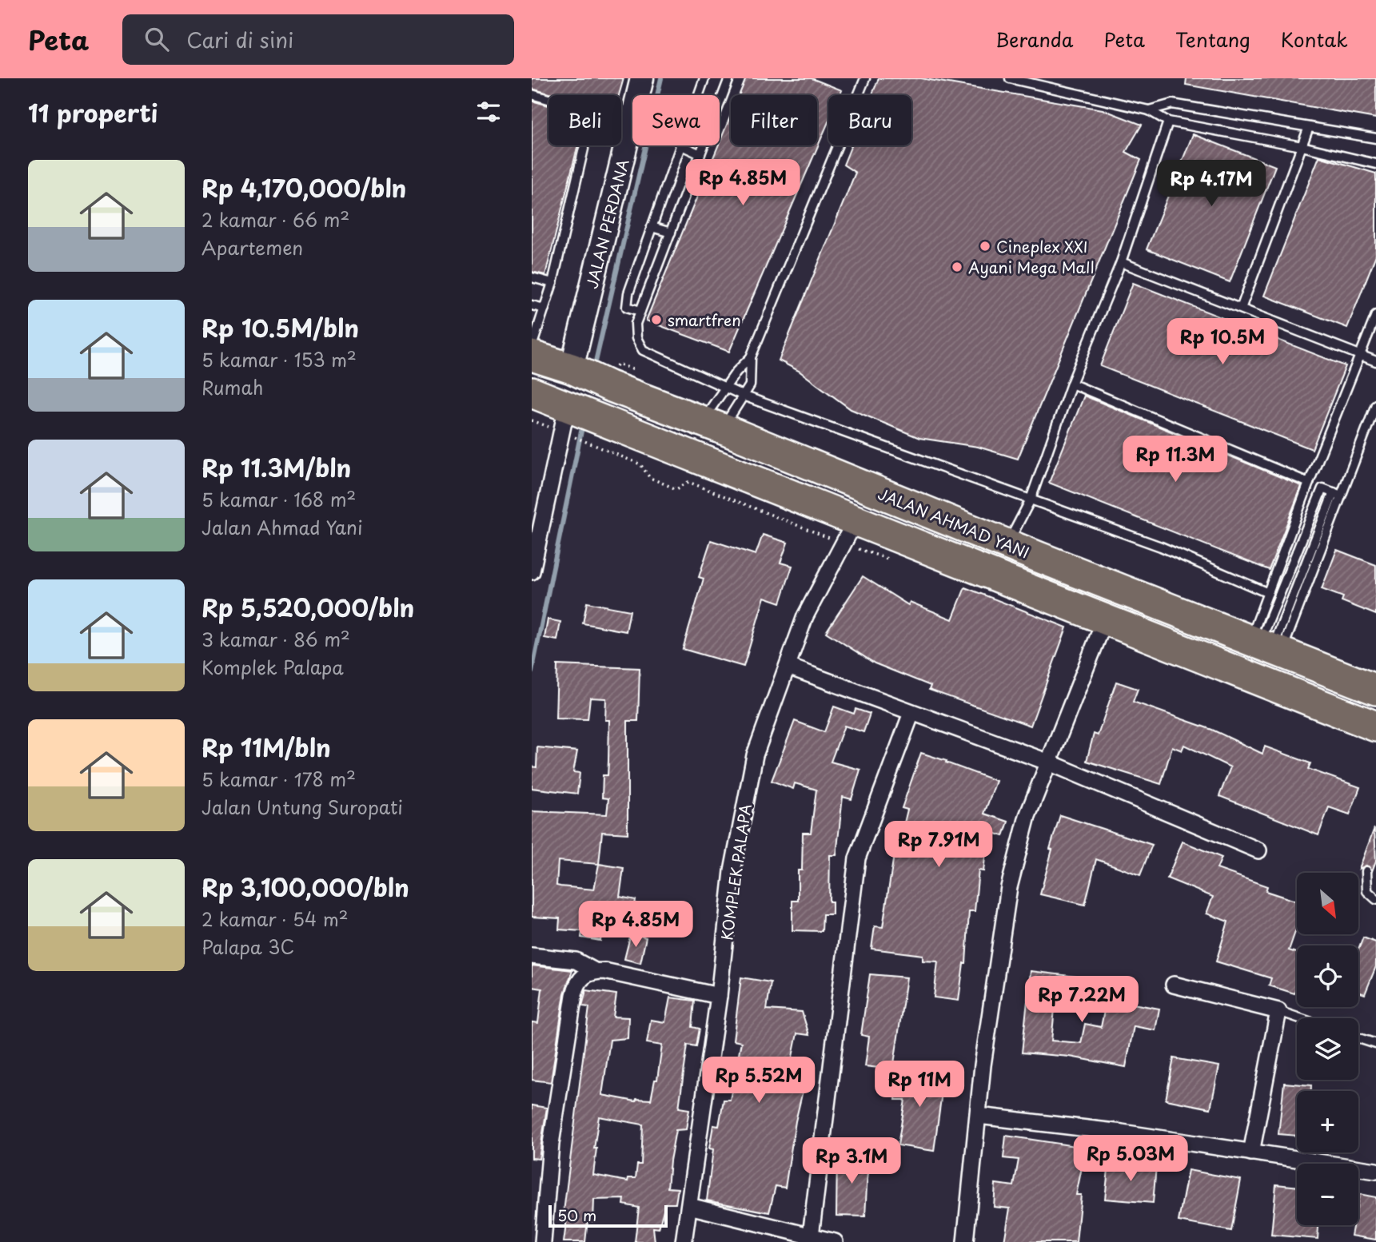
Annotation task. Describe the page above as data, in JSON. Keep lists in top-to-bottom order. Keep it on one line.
{"streets":{"highway":["JALAN AHMAD YANI"],"street":["JALAN PERDANA","KOMPLEK PALAPA"]},"crossings":[["JALAN PERDANA","JALAN AHMAD YANI"]],"places":["Cineplex XXI","Ayani Mega Mall","smartfren"],"scale_bar":"50 m","north":"bottom right","page":{"header":"Peta","search":"Cari di sini","nav":["Beranda","Peta","Tentang","Kontak"],"heading":"11 properti","chip":["Beli","Sewa","Filter","Baru"],"list":[{"name":"Rp 4,170,000/bln","note":"2 kamar · 66 m² · Apartemen"},{"name":"Rp 10.5M/bln","note":"5 kamar · 153 m² · Rumah"},{"name":"Rp 11.3M/bln","note":"5 kamar · 168 m² · Jalan Ahmad Yani"},{"name":"Rp 5,520,000/bln","note":"3 kamar · 86 m² · Komplek Palapa"},{"name":"Rp 11M/bln","note":"5 kamar · 178 m² · Jalan Untung Suropati"},{"name":"Rp 3,100,000/bln","note":"2 kamar · 54 m² · Palapa 3C"}],"price":["Rp 4.85M","Rp 4.17M","Rp 10.5M","Rp 11.3M","Rp 7.91M","Rp 4.85M","Rp 7.22M","Rp 5.52M","Rp 11M","Rp 5.03M","Rp 3.1M"],"map_buttons":["+","−"],"scale":"50 m"}}
